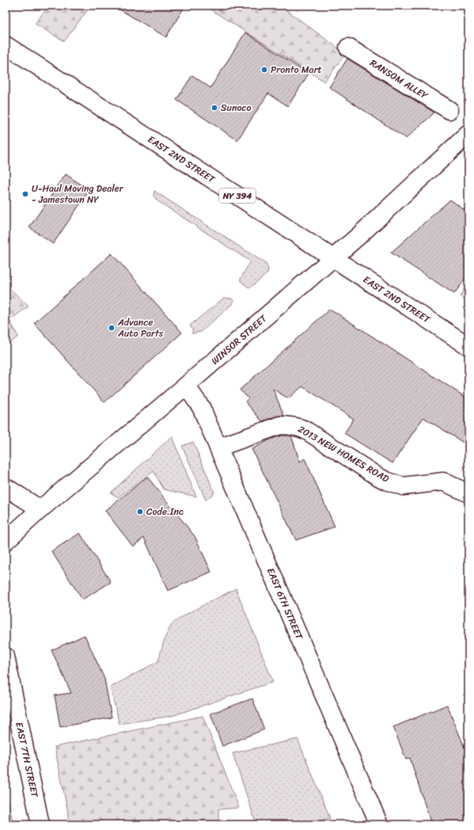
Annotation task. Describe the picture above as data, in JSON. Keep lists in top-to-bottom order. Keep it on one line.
{"streets":{"street":["RANSOM ALLEY","EAST 2ND STREET","NY 394","WINSOR STREET","2013 NEW HOMES ROAD","EAST 6TH STREET","EAST 7TH STREET"]},"crossings":[["EAST 2ND STREET","WINSOR STREET"],["WINSOR STREET","EAST 6TH STREET"],["2013 NEW HOMES ROAD","EAST 6TH STREET"]],"places":["Pronto Mart","Sunoco","U-Haul Moving Dealer - Jamestown NY","Advance Auto Parts","Code.Inc"]}
